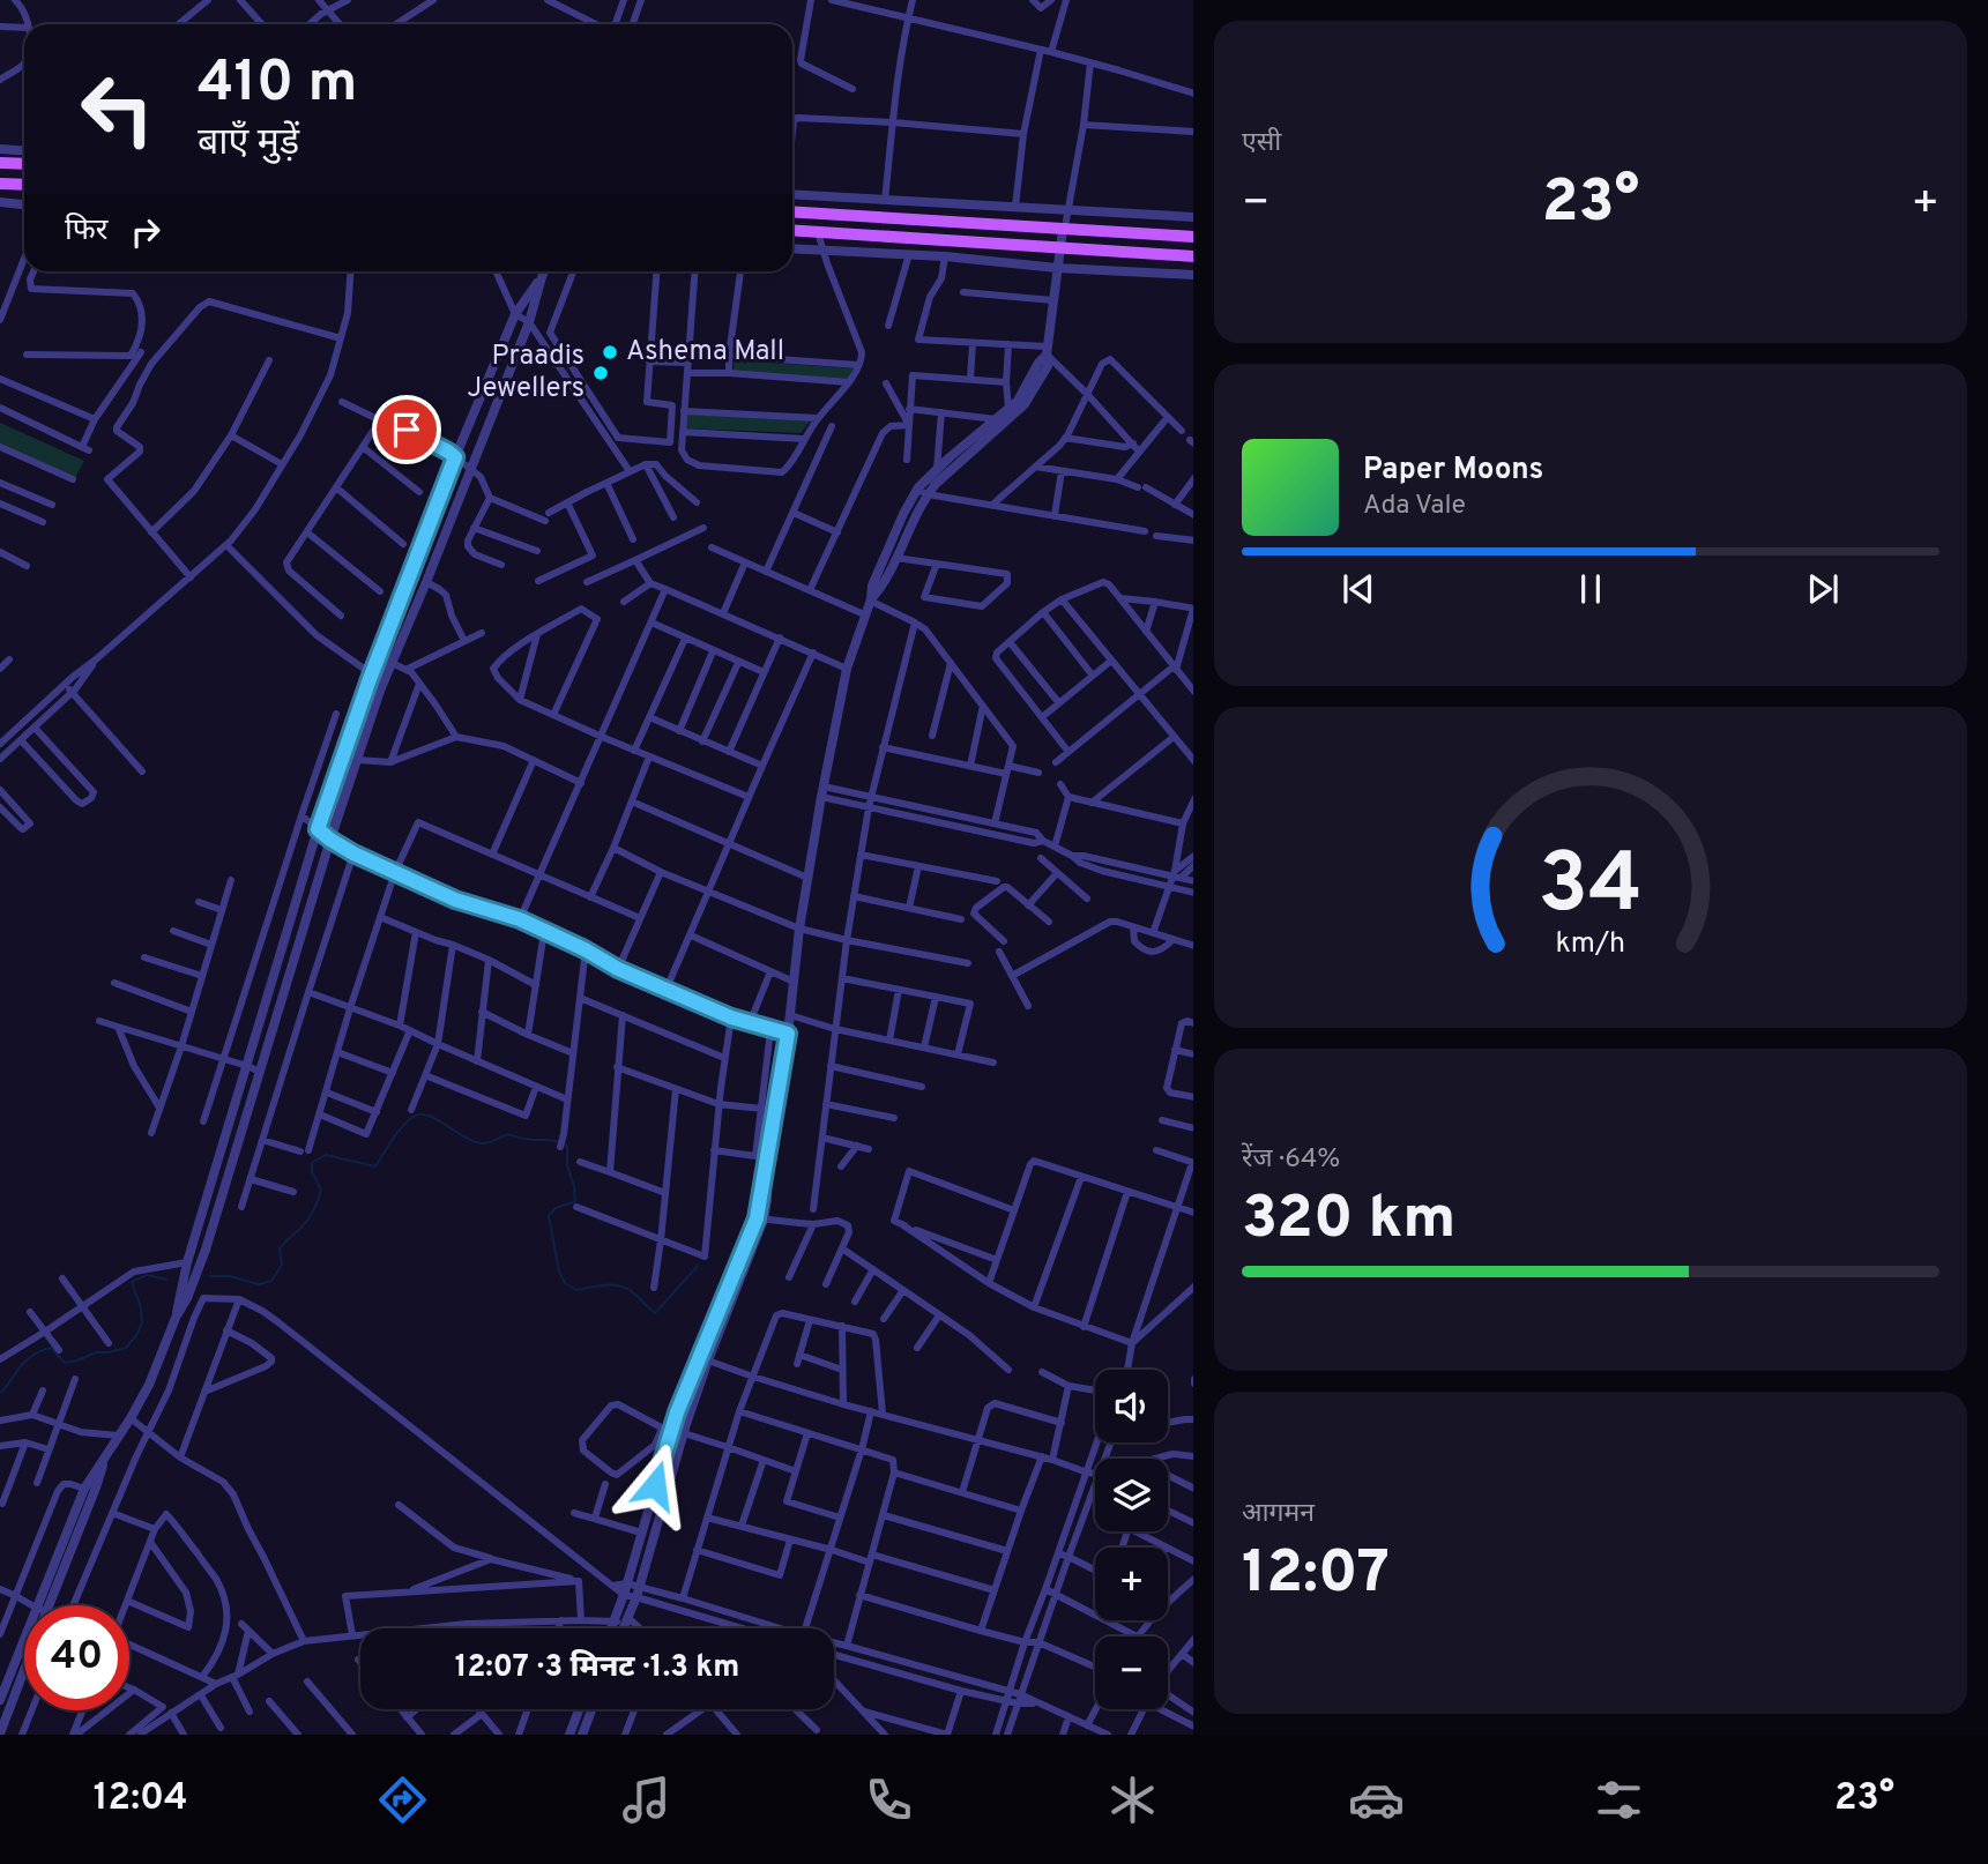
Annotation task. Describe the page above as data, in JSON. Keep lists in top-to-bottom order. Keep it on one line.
{"places":["Ashema Mall","Praadis Jewellers"],"page":{"tile":["एसी",["रेंज · 64%","320 km"],["आगमन","12:07"]],"turn":["410 m","बाएँ मुड़ें"],"heat":["−","23°","+"],"then":"फिर","song":["Paper Moons","Ada Vale"],"map_buttons":["+","−"],"limit":"40","trip":"12:07 · 3 मिनट · 1.3 km","tabs":["12:04","23°"],"gauge":["34","km/h"]}}
